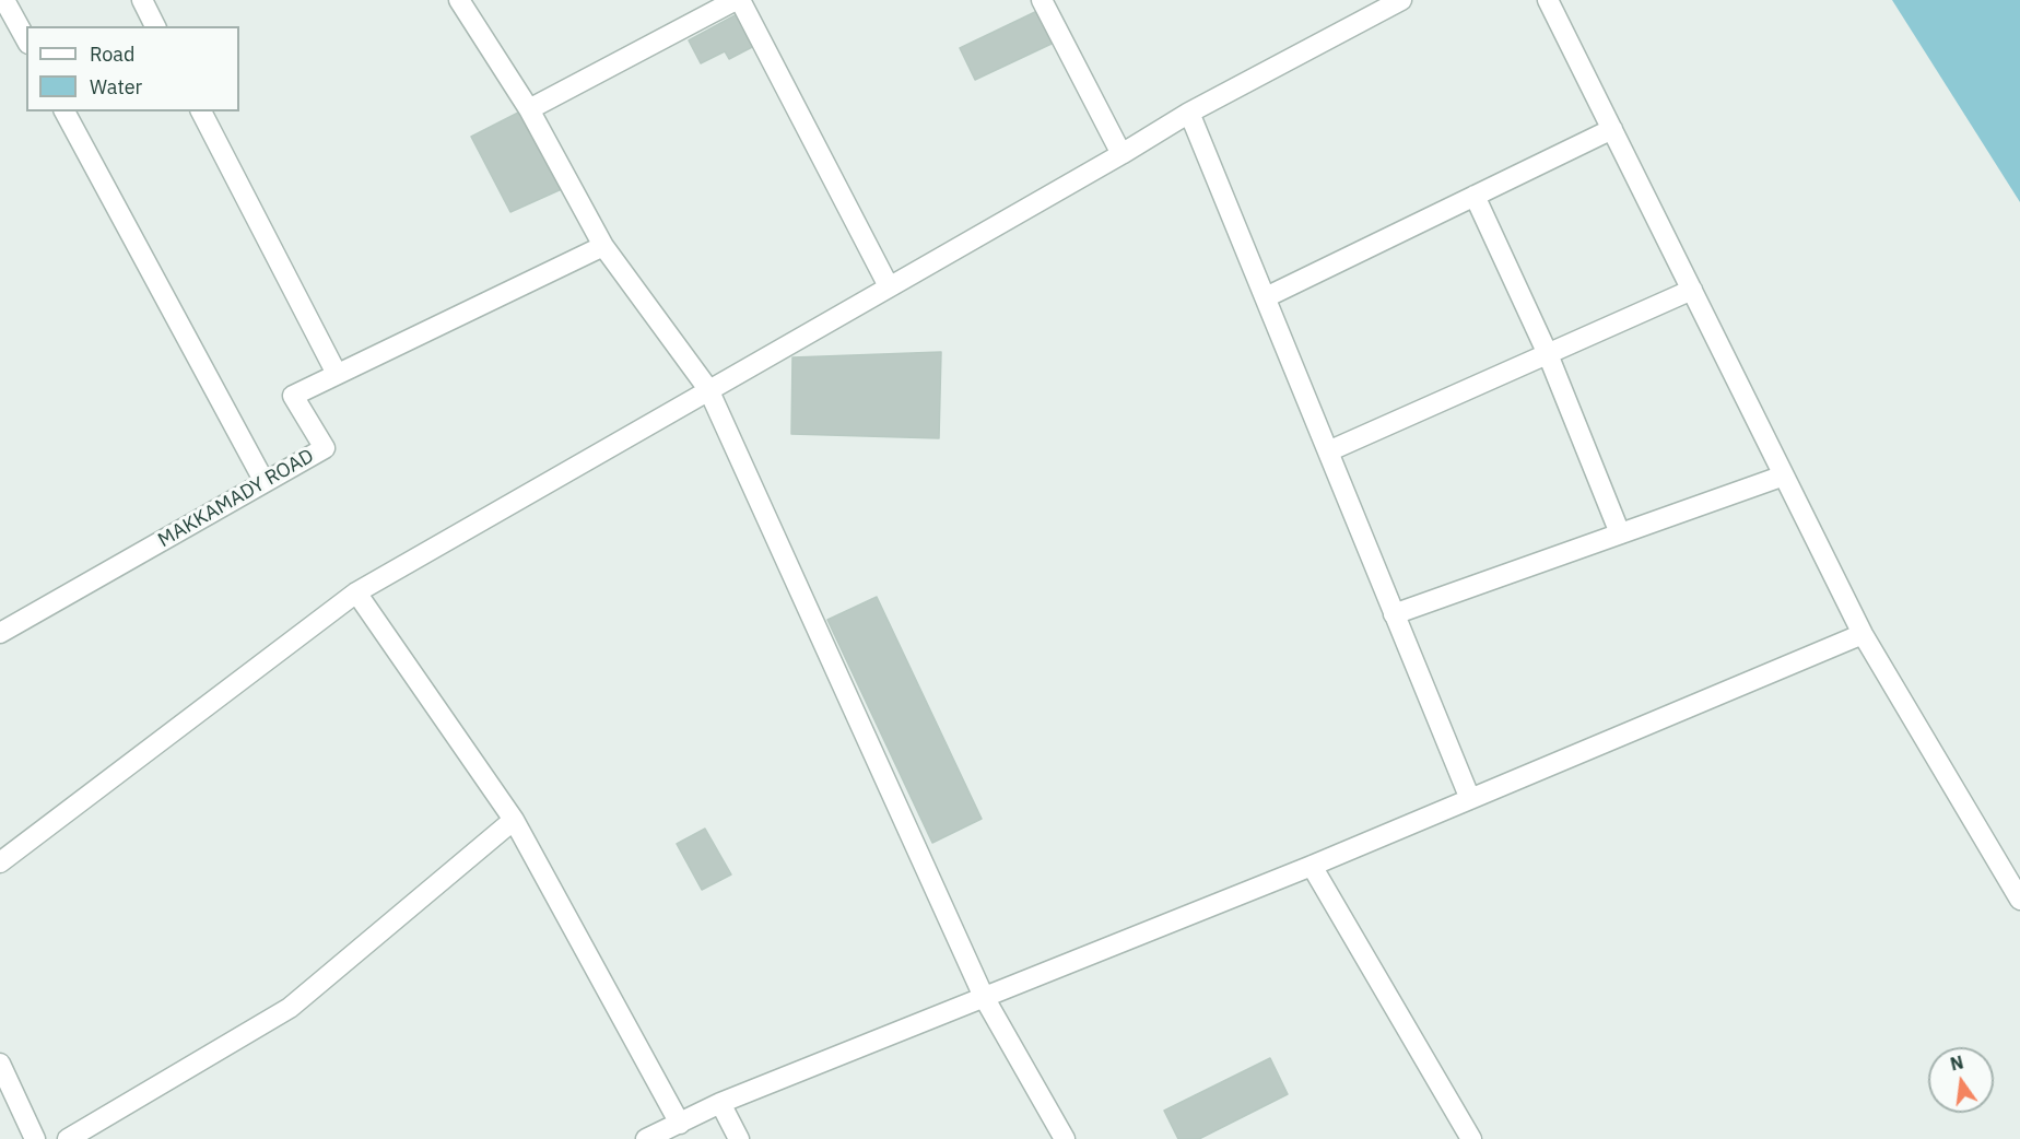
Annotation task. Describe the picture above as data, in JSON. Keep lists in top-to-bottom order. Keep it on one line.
{"streets":{"street":["MAKKAMADY ROAD"]},"legend":["Road","Water"],"north":"top"}
